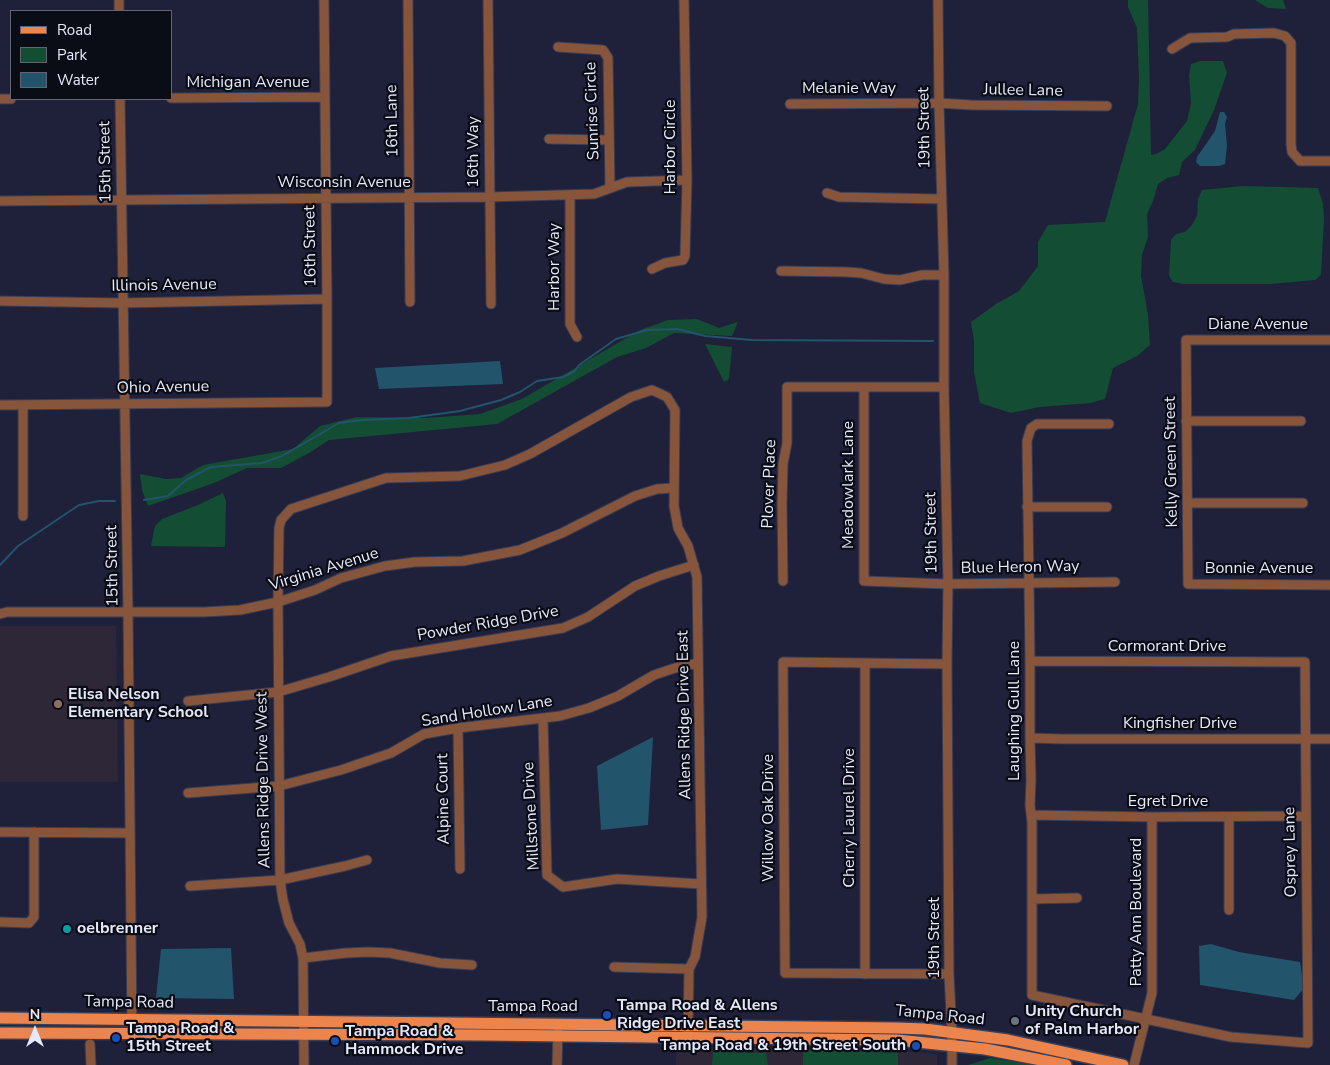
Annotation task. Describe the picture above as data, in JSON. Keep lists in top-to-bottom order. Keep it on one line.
{"streets":{"main road":["Tampa Road"],"street":["Michigan Avenue","Melanie Way","Jullee Lane","Sunrise Circle","16th Lane","19th Street","Harbor Circle","16th Way","15th Street","Wisconsin Avenue","16th Street","Harbor Way","Illinois Avenue","Diane Avenue","Ohio Avenue","Kelly Green Street","Plover Place","Meadowlark Lane","Blue Heron Way","Bonnie Avenue","Virginia Avenue","Powder Ridge Drive","Cormorant Drive","Laughing Gull Lane","Sand Hollow Lane","Allens Ridge Drive East","Kingfisher Drive","Allens Ridge Drive West","Alpine Court","Egret Drive","Millstone Drive","Willow Oak Drive","Cherry Laurel Drive","Osprey Lane","Patty Ann Boulevard"]},"crossings":[["Michigan Avenue","16th Street"],["Melanie Way","Jullee Lane"],["Melanie Way","19th Street"],["Jullee Lane","19th Street"],["Sunrise Circle","Wisconsin Avenue"],["16th Lane","Wisconsin Avenue"],["19th Street","Blue Heron Way"],["19th Street","Willow Oak Drive"],["19th Street","Tampa Road"],["Harbor Circle","Wisconsin Avenue"],["16th Way","Wisconsin Avenue"],["15th Street","Wisconsin Avenue"],["15th Street","Illinois Avenue"],["15th Street","Ohio Avenue"],["15th Street","Virginia Avenue"],["15th Street","Tampa Road"],["Wisconsin Avenue","16th Street"],["Wisconsin Avenue","Harbor Way"],["16th Street","Illinois Avenue"],["16th Street","Ohio Avenue"],["Diane Avenue","Kelly Green Street"],["Kelly Green Street","Bonnie Avenue"],["Plover Place","Meadowlark Lane"],["Meadowlark Lane","Blue Heron Way"],["Blue Heron Way","Laughing Gull Lane"],["Virginia Avenue","Allens Ridge Drive East"],["Virginia Avenue","Allens Ridge Drive West"],["Powder Ridge Drive","Allens Ridge Drive East"],["Powder Ridge Drive","Allens Ridge Drive West"],["Cormorant Drive","Laughing Gull Lane"],["Cormorant Drive","Osprey Lane"],["Laughing Gull Lane","Kingfisher Drive"],["Laughing Gull Lane","Egret Drive"],["Laughing Gull Lane","Osprey Lane"],["Laughing Gull Lane","Patty Ann Boulevard"],["Sand Hollow Lane","Allens Ridge Drive East"],["Sand Hollow Lane","Allens Ridge Drive West"],["Sand Hollow Lane","Alpine Court"],["Sand Hollow Lane","Millstone Drive"],["Allens Ridge Drive East","Allens Ridge Drive West"],["Allens Ridge Drive East","Millstone Drive"],["Allens Ridge Drive East","Tampa Road"],["Kingfisher Drive","Osprey Lane"],["Allens Ridge Drive West","Tampa Road"],["Egret Drive","Osprey Lane"],["Egret Drive","Patty Ann Boulevard"],["Willow Oak Drive","Cherry Laurel Drive"],["Osprey Lane","Patty Ann Boulevard"]],"places":["Elisa Nelson Elementary School","oelbrenner","Tampa Road & Allens Ridge Drive East","Unity Church of Palm Harbor","Tampa Road & 15th Street","Tampa Road & Hammock Drive","Tampa Road & 19th Street South"],"legend":["Road","Park","Water"],"north":"top"}
